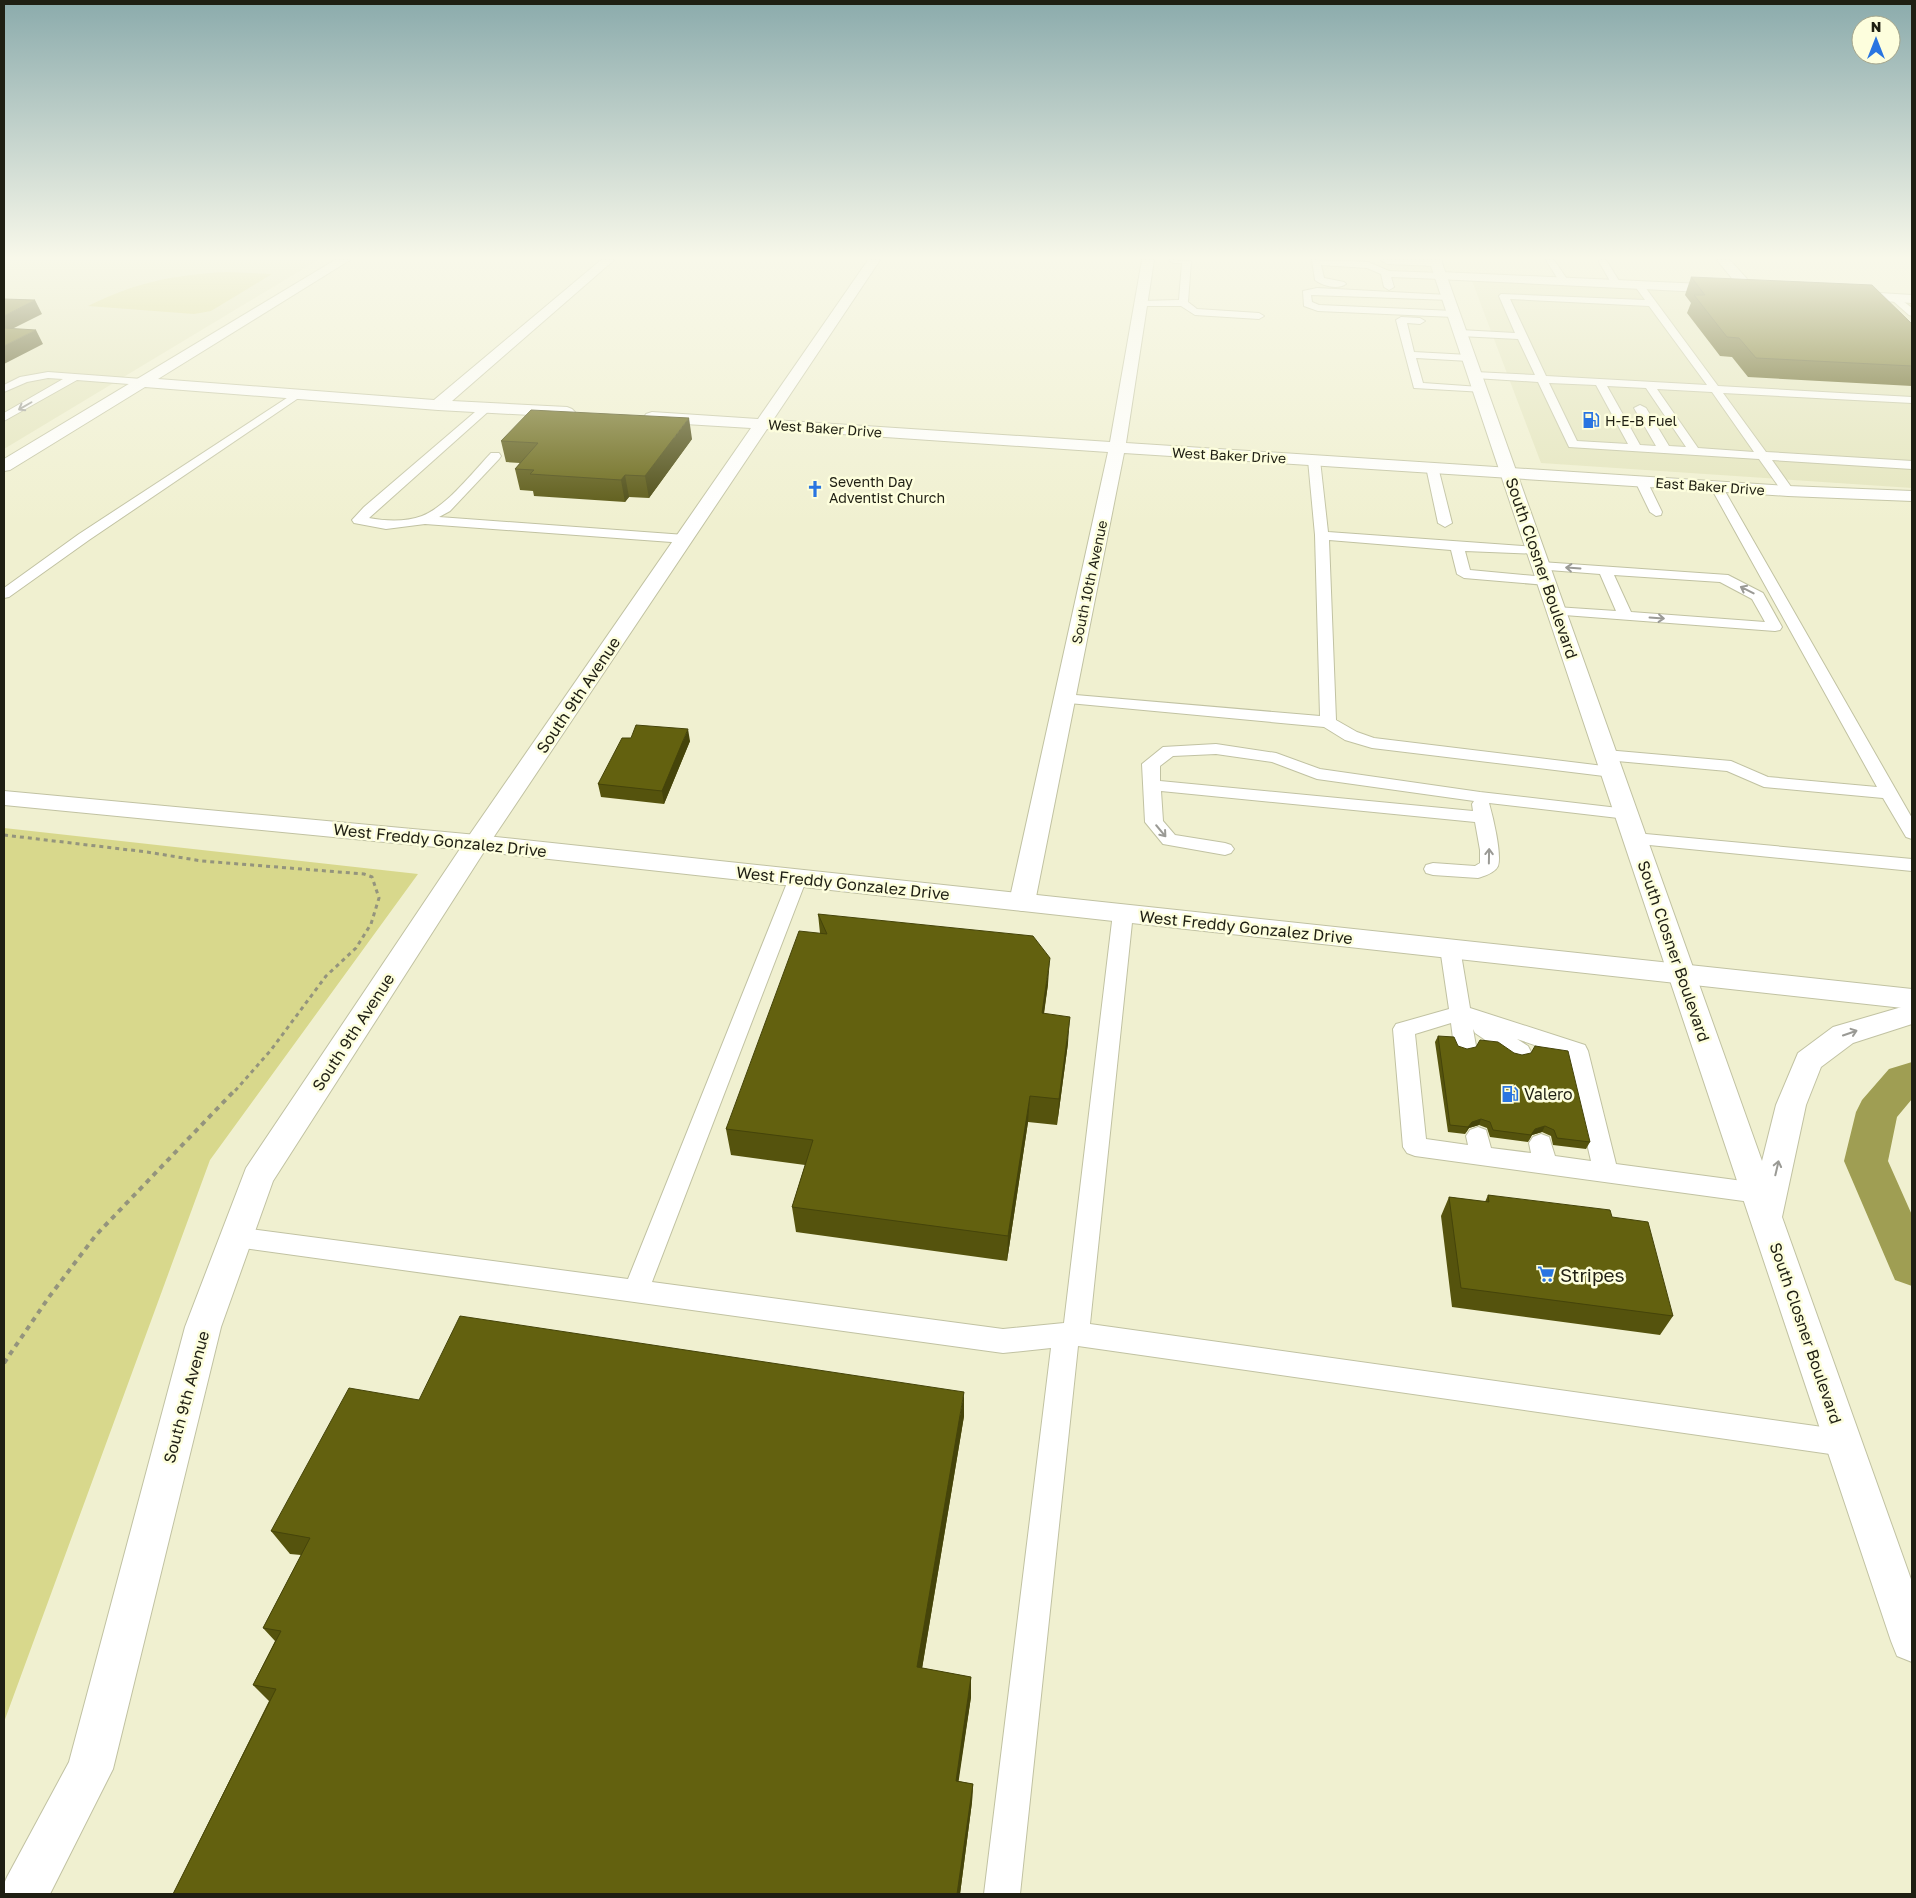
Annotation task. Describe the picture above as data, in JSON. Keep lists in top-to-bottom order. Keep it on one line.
{"streets":{"street":["West Baker Drive","East Baker Drive","South Closner Boulevard","South 10th Avenue","South 9th Avenue","West Freddy Gonzalez Drive"]},"crossings":[["West Baker Drive","East Baker Drive"],["West Baker Drive","South Closner Boulevard"],["West Baker Drive","South 10th Avenue"],["West Baker Drive","South 9th Avenue"],["East Baker Drive","South Closner Boulevard"],["South Closner Boulevard","West Freddy Gonzalez Drive"],["South 10th Avenue","West Freddy Gonzalez Drive"],["South 9th Avenue","West Freddy Gonzalez Drive"]],"places":{"fuel station":["H-E-B Fuel","Valero"],"church":["Seventh Day Adventist Church"],"supermarket":["Stripes"]},"north":"top"}
